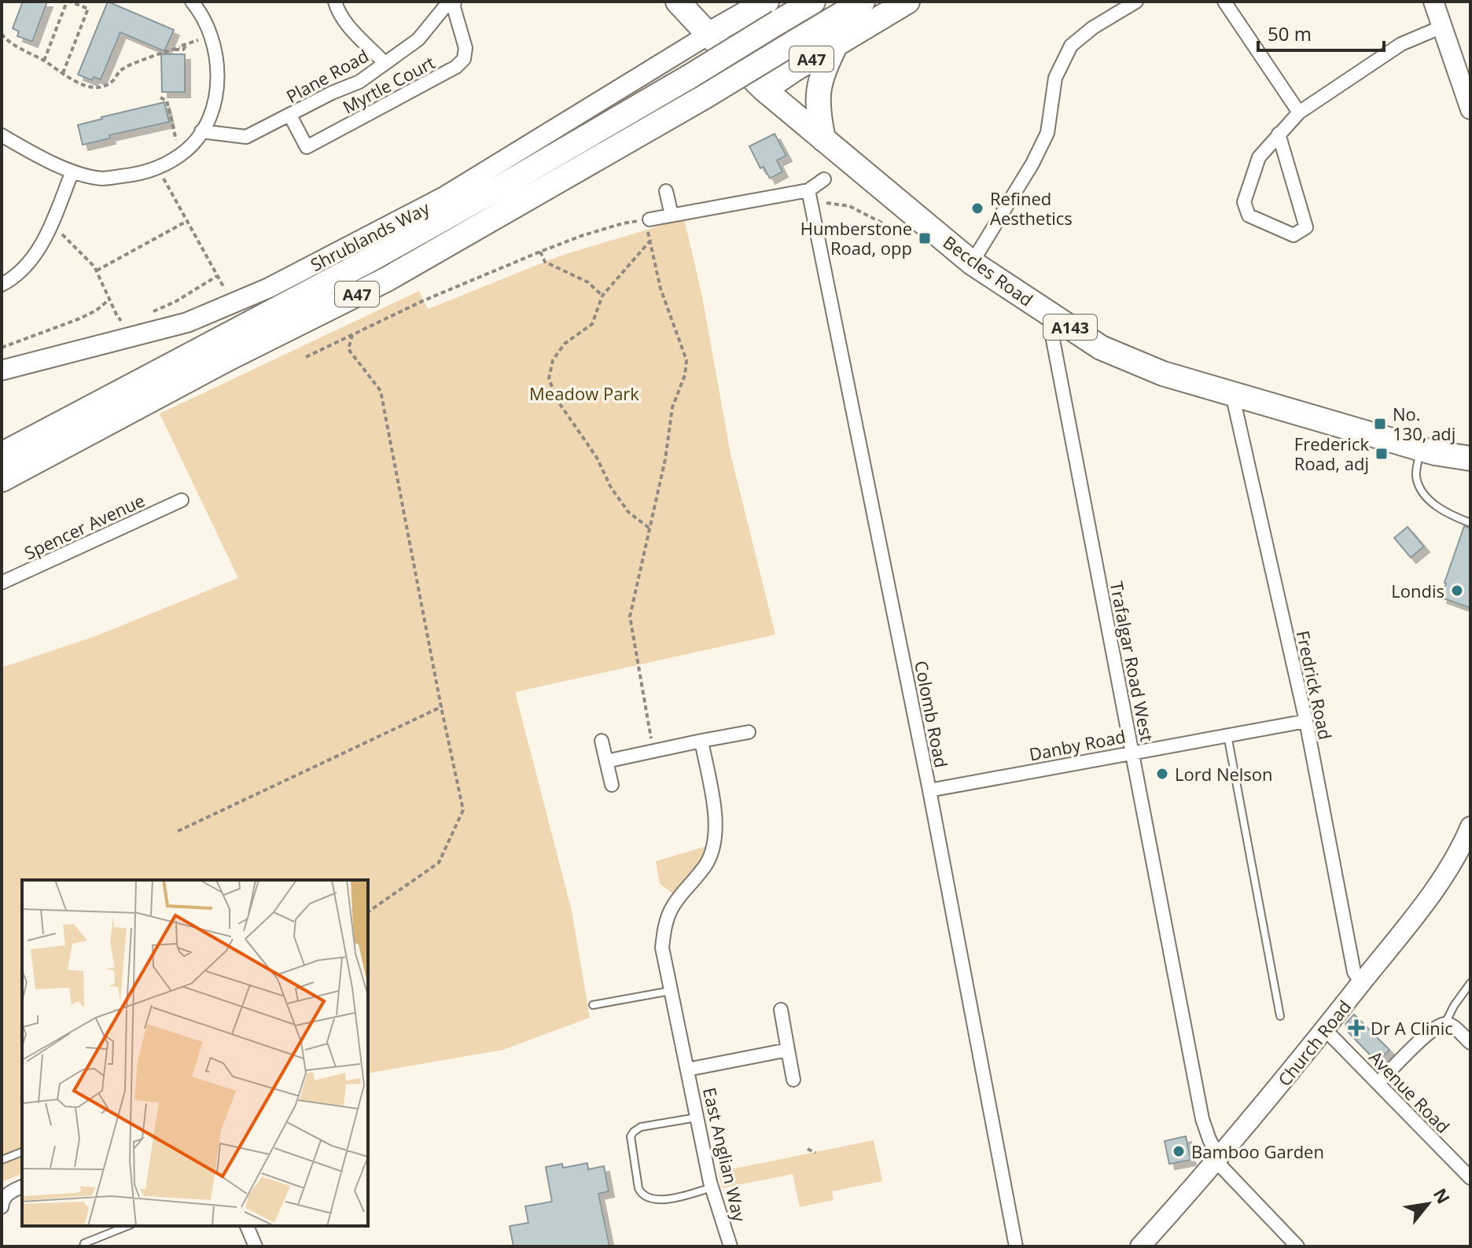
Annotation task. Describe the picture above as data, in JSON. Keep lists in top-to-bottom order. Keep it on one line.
{"streets":{"highway":["A47","Beccles Road","A143"],"street":["Plane Road","Myrtle Court","Shrublands Way","Spencer Avenue","Trafalgar Road West","Fredrick Road","Colomb Road","Danby Road","Church Road","Avenue Road","East Anglian Way"]},"crossings":[["A47","Shrublands Way"],["A47","Beccles Road"],["Plane Road","Myrtle Court"],["Shrublands Way","Beccles Road"],["Beccles Road","Trafalgar Road West"],["Beccles Road","Fredrick Road"],["Trafalgar Road West","Danby Road"],["Trafalgar Road West","Church Road"],["Fredrick Road","Danby Road"],["Fredrick Road","Church Road"],["Colomb Road","Danby Road"],["Church Road","Avenue Road"]],"parks":["Meadow Park"],"places":{"other":["Refined Aesthetics","Londis","Lord Nelson","Bamboo Garden"],"transit":["Humberstone Road, opp","No. 130, adj","Frederick Road, adj"],"health":["Dr A Clinic"]},"scale_bar":"50 m","north":"top right"}
